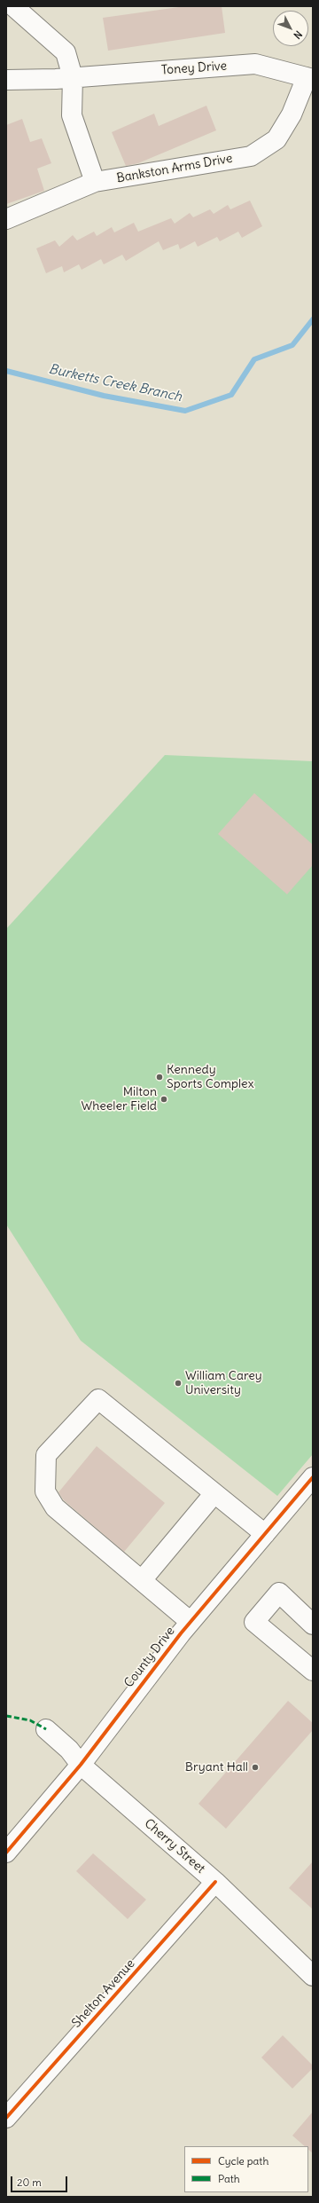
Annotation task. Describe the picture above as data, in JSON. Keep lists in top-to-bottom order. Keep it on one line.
{"streets":{"street":["Toney Drive","Bankston Arms Drive","County Drive","Cherry Street","Shelton Avenue"]},"crossings":[["Toney Drive","Bankston Arms Drive"],["County Drive","Cherry Street"],["Cherry Street","Shelton Avenue"]],"water":["Burketts Creek Branch"],"places":["Kennedy Sports Complex","Milton Wheeler Field","William Carey University","Bryant Hall"],"legend":["Cycle path","Path"],"scale_bar":"20 m","north":"bottom right"}
